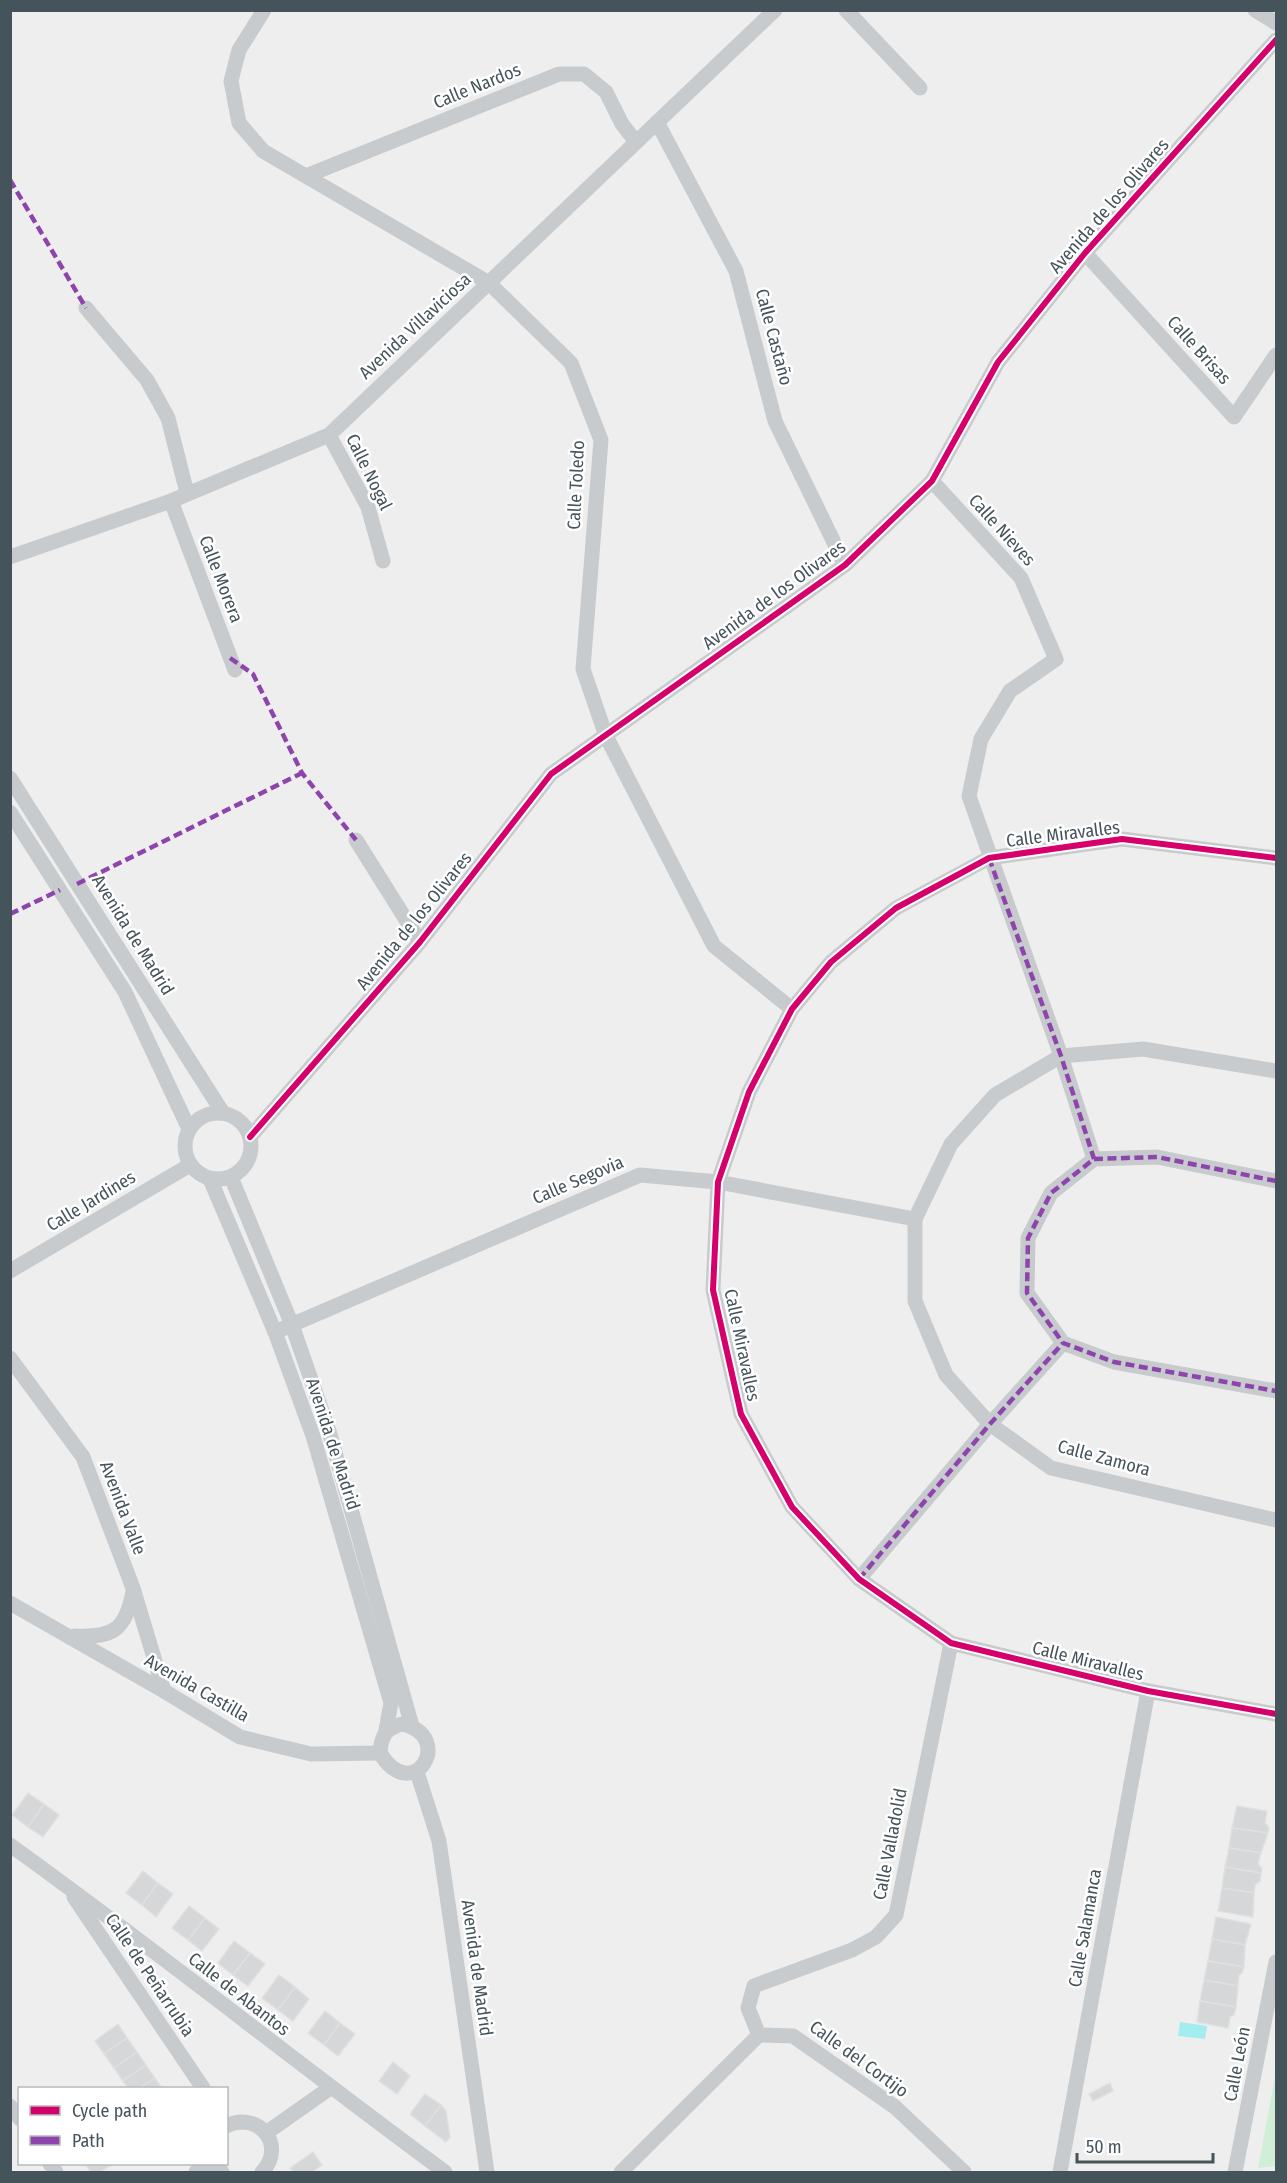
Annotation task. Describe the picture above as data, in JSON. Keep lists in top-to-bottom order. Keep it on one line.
{"streets":{"street":["Calle Nardos","Avenida de los Olivares","Avenida Villaviciosa","Calle Castaño","Calle Brisas","Calle Nogal","Calle Toledo","Calle Nieves","Calle Morera","Calle Miravalles","Avenida de Madrid","Calle Segovia","Calle Jardines","Calle Zamora","Avenida Valle","Avenida Castilla","Calle Valladolid","Calle Salamanca","Calle de Peñarrubia","Calle de Abantos","Calle del Cortijo","Calle León"]},"crossings":[["Calle Nardos","Avenida Villaviciosa"],["Calle Nardos","Calle Toledo"],["Avenida de los Olivares","Calle Castaño"],["Avenida de los Olivares","Calle Brisas"],["Avenida de los Olivares","Calle Toledo"],["Avenida de los Olivares","Calle Nieves"],["Avenida de los Olivares","Avenida de Madrid"],["Avenida de los Olivares","Calle Jardines"],["Avenida Villaviciosa","Calle Castaño"],["Avenida Villaviciosa","Calle Nogal"],["Avenida Villaviciosa","Calle Toledo"],["Avenida Villaviciosa","Calle Morera"],["Calle Toledo","Calle Miravalles"],["Calle Nieves","Calle Miravalles"],["Calle Miravalles","Calle Segovia"],["Calle Miravalles","Calle Valladolid"],["Calle Miravalles","Calle Salamanca"],["Avenida de Madrid","Calle Segovia"],["Avenida de Madrid","Calle Jardines"],["Avenida de Madrid","Avenida Castilla"],["Calle Segovia","Calle Zamora"],["Avenida Valle","Avenida Castilla"],["Calle Valladolid","Calle del Cortijo"],["Calle de Peñarrubia","Calle de Abantos"]],"legend":["Cycle path","Path"],"scale_bar":"50 m"}
